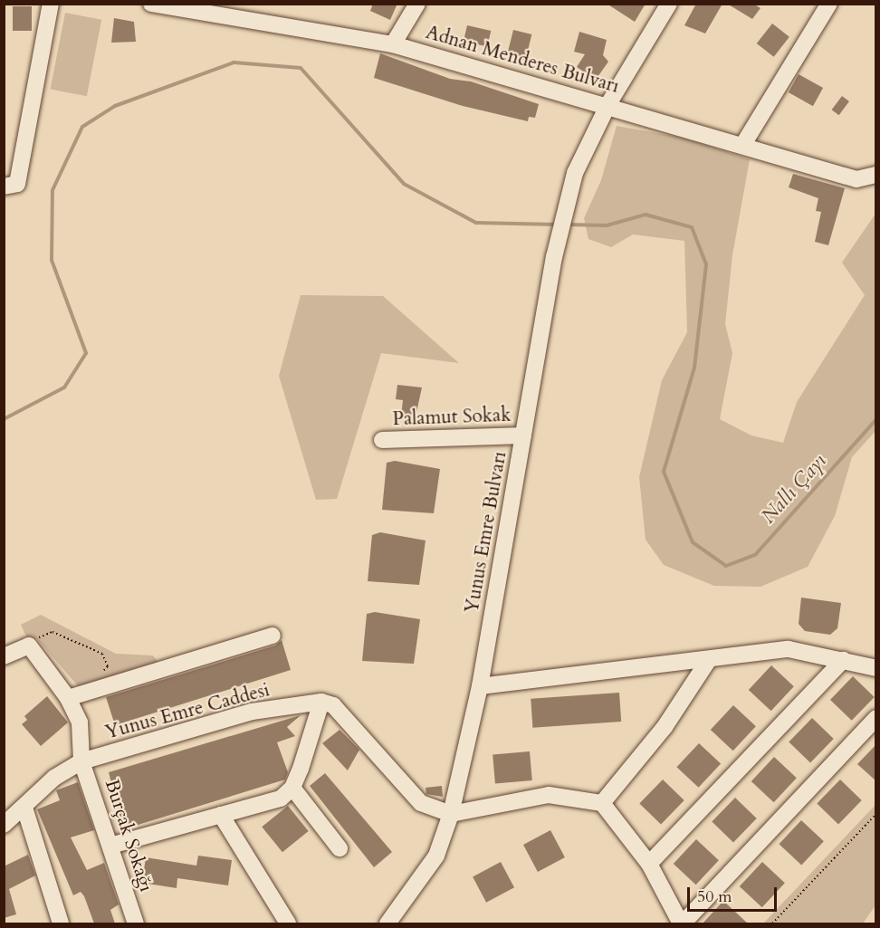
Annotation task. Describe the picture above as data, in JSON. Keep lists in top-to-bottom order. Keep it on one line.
{"streets":{"street":["Adnan Menderes Bulvarı","Palamut Sokak","Yunus Emre Bulvarı","Yunus Emre Caddesi","Burçak Sokağı"]},"crossings":[["Adnan Menderes Bulvarı","Yunus Emre Bulvarı"],["Palamut Sokak","Yunus Emre Bulvarı"],["Yunus Emre Caddesi","Burçak Sokağı"]],"water":["Nallı Çayı"],"scale_bar":"50 m"}
